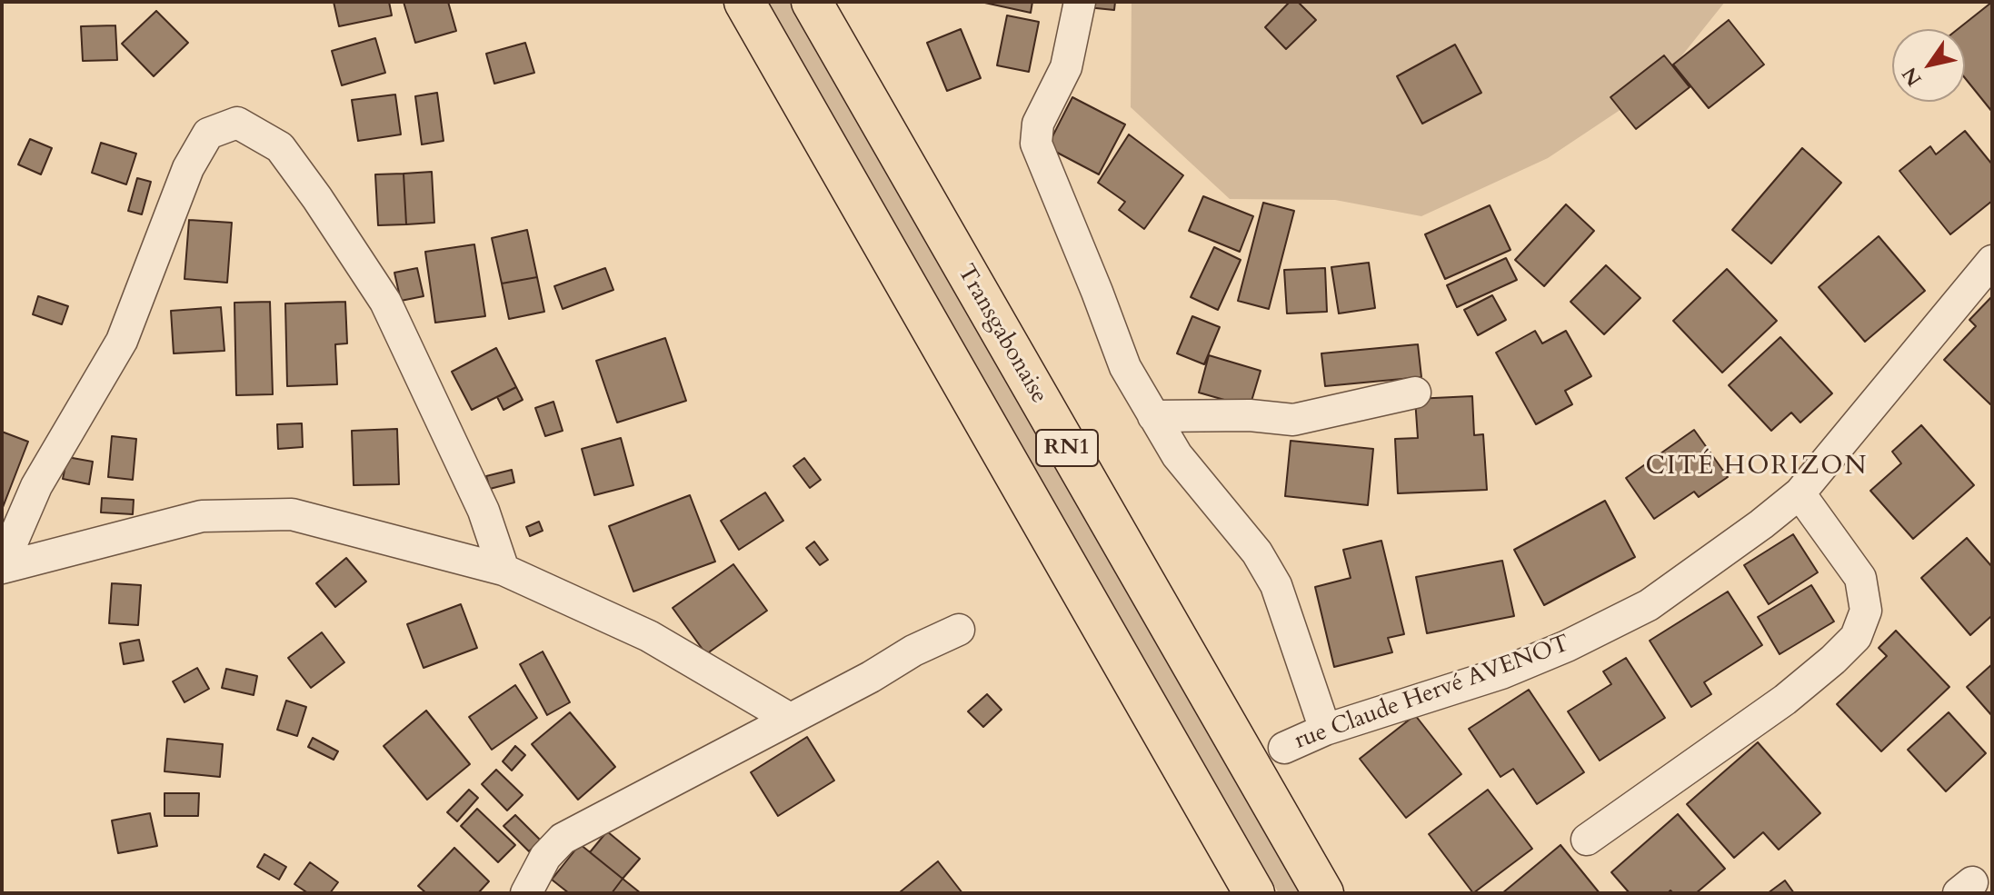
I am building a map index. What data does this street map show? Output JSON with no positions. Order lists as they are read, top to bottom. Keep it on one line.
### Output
{"streets":{"highway":["Transgabonaise","RN1"],"street":["rue Claude Hervé AVENOT"]},"districts":["CITÉ HORIZON"],"north":"bottom left"}
